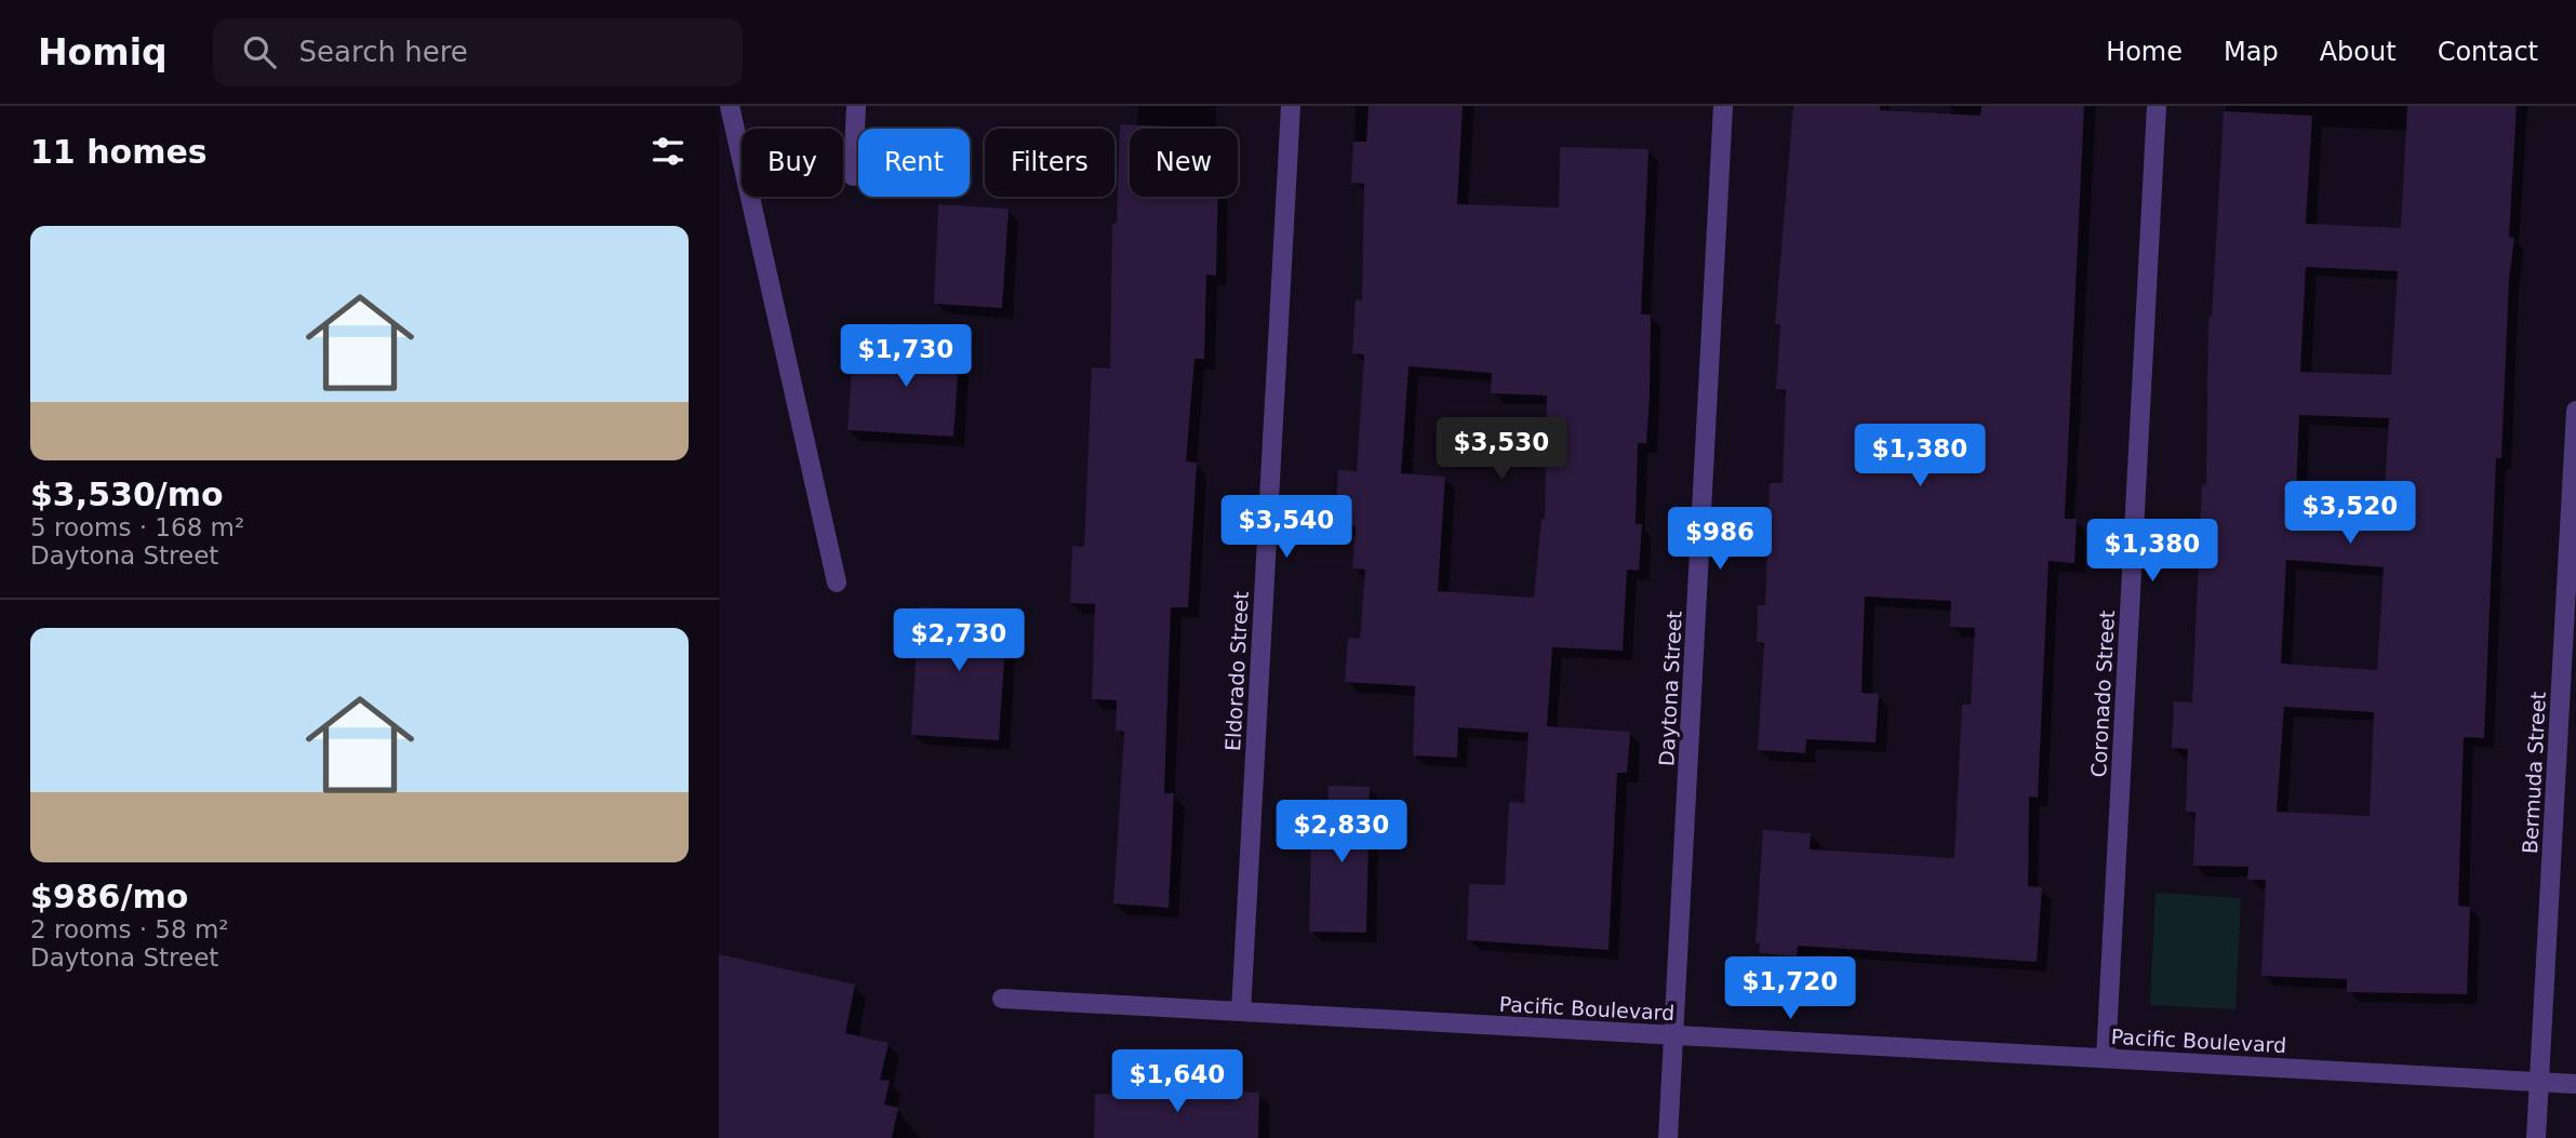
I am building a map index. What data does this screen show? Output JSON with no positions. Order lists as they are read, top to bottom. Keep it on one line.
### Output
{"streets":{"street":["Eldorado Street","Daytona Street","Coronado Street","Bermuda Street","Pacific Boulevard"]},"crossings":[["Eldorado Street","Pacific Boulevard"],["Daytona Street","Pacific Boulevard"],["Coronado Street","Pacific Boulevard"],["Bermuda Street","Pacific Boulevard"]],"page":{"header":"Homiq","search":"Search here","nav":["Home","Map","About","Contact"],"heading":"11 homes","chip":["Buy","Rent","Filters","New"],"list":[{"name":"$3,530/mo","note":"5 rooms · 168 m² · Daytona Street"},{"name":"$986/mo","note":"2 rooms · 58 m² · Daytona Street"}],"price":["$1,730","$3,530","$1,380","$3,520","$3,540","$986","$1,380","$2,730","$2,830","$1,720","$1,640"]}}
